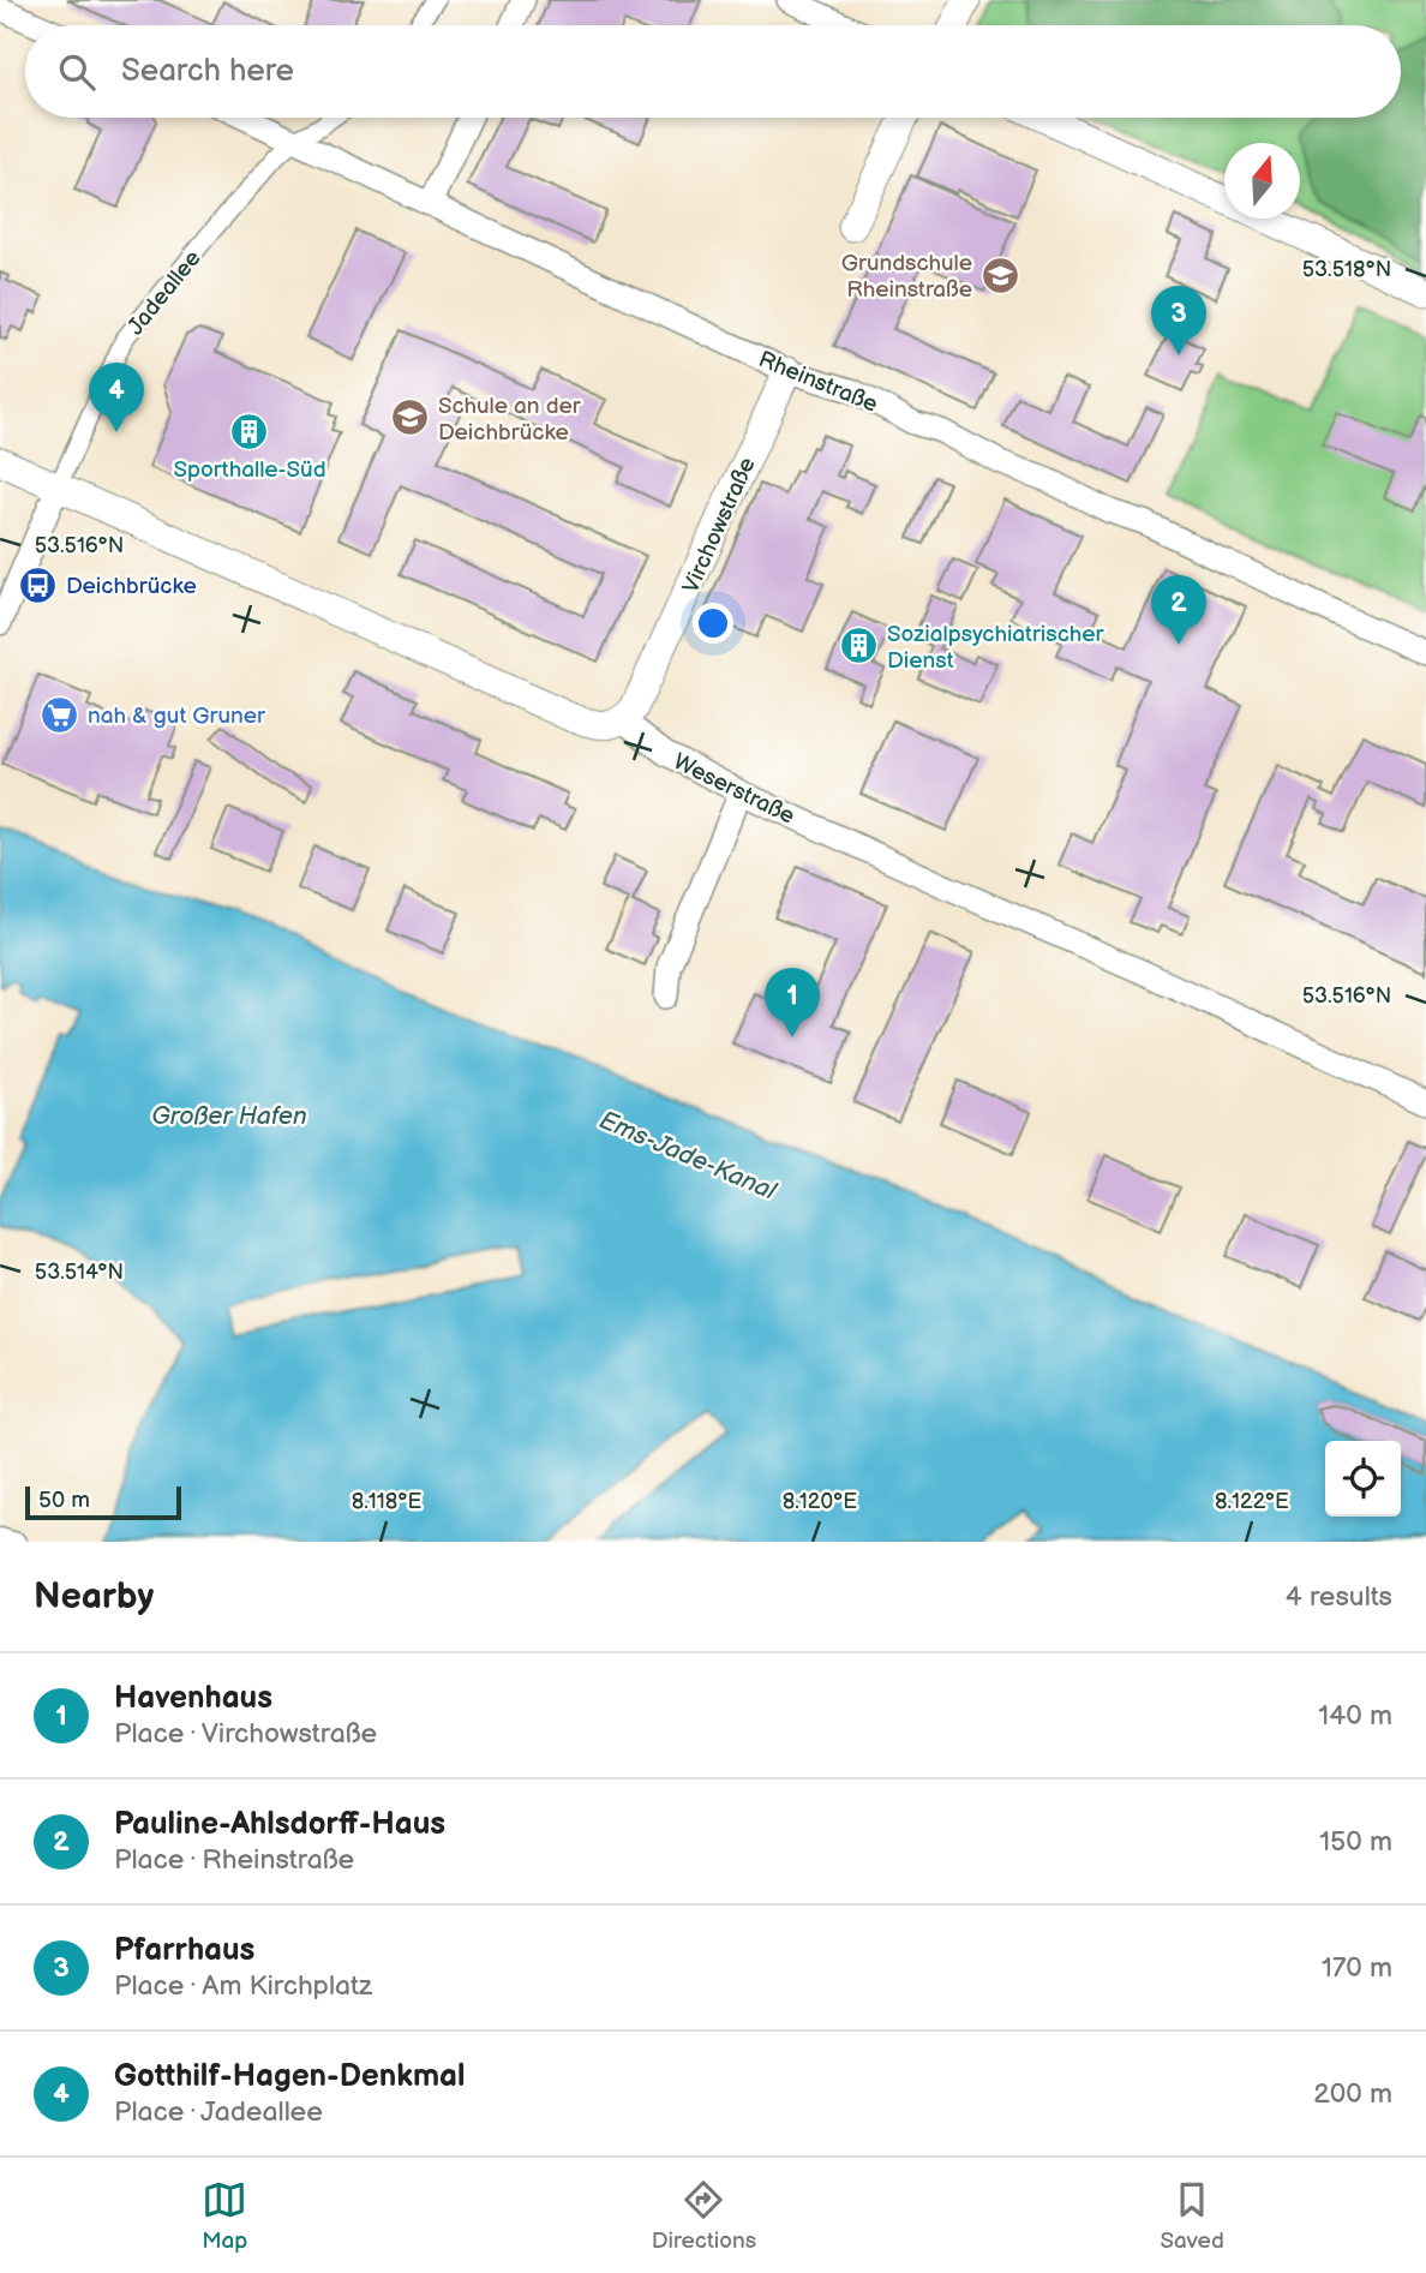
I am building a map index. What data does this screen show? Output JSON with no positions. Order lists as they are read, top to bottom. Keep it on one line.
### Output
{"streets":{"street":["Jadeallee","Rheinstraße","Virchowstraße","Weserstraße"]},"crossings":[["Jadeallee","Rheinstraße"],["Rheinstraße","Virchowstraße"],["Virchowstraße","Weserstraße"]],"water":["Großer Hafen","Ems-Jade-Kanal"],"places":{"school or university":["Grundschule Rheinstraße","Schule an der Deichbrücke"],"building":["Sporthalle-Süd","Sozialpsychiatrischer Dienst"],"bus stop":["Deichbrücke"],"supermarket":["nah & gut Gruner"]},"scale_bar":"50 m","north":"top","page":{"search":"Search here","pins":["3","4","2","1"],"scale":"50 m","heading":["Nearby","4 results"],"list":[{"mark":"1","name":"Havenhaus","note":"Place · Virchowstraße","value":"140 m"},{"mark":"2","name":"Pauline-Ahlsdorff-Haus","note":"Place · Rheinstraße","value":"150 m"},{"mark":"3","name":"Pfarrhaus","note":"Place · Am Kirchplatz","value":"170 m"},{"mark":"4","name":"Gotthilf-Hagen-Denkmal","note":"Place · Jadeallee","value":"200 m"}],"nav":["Map","Directions","Saved"]},"coordinates":["53.518°N","53.516°N","53.514°N","8.118°E","8.120°E","8.122°E"]}
